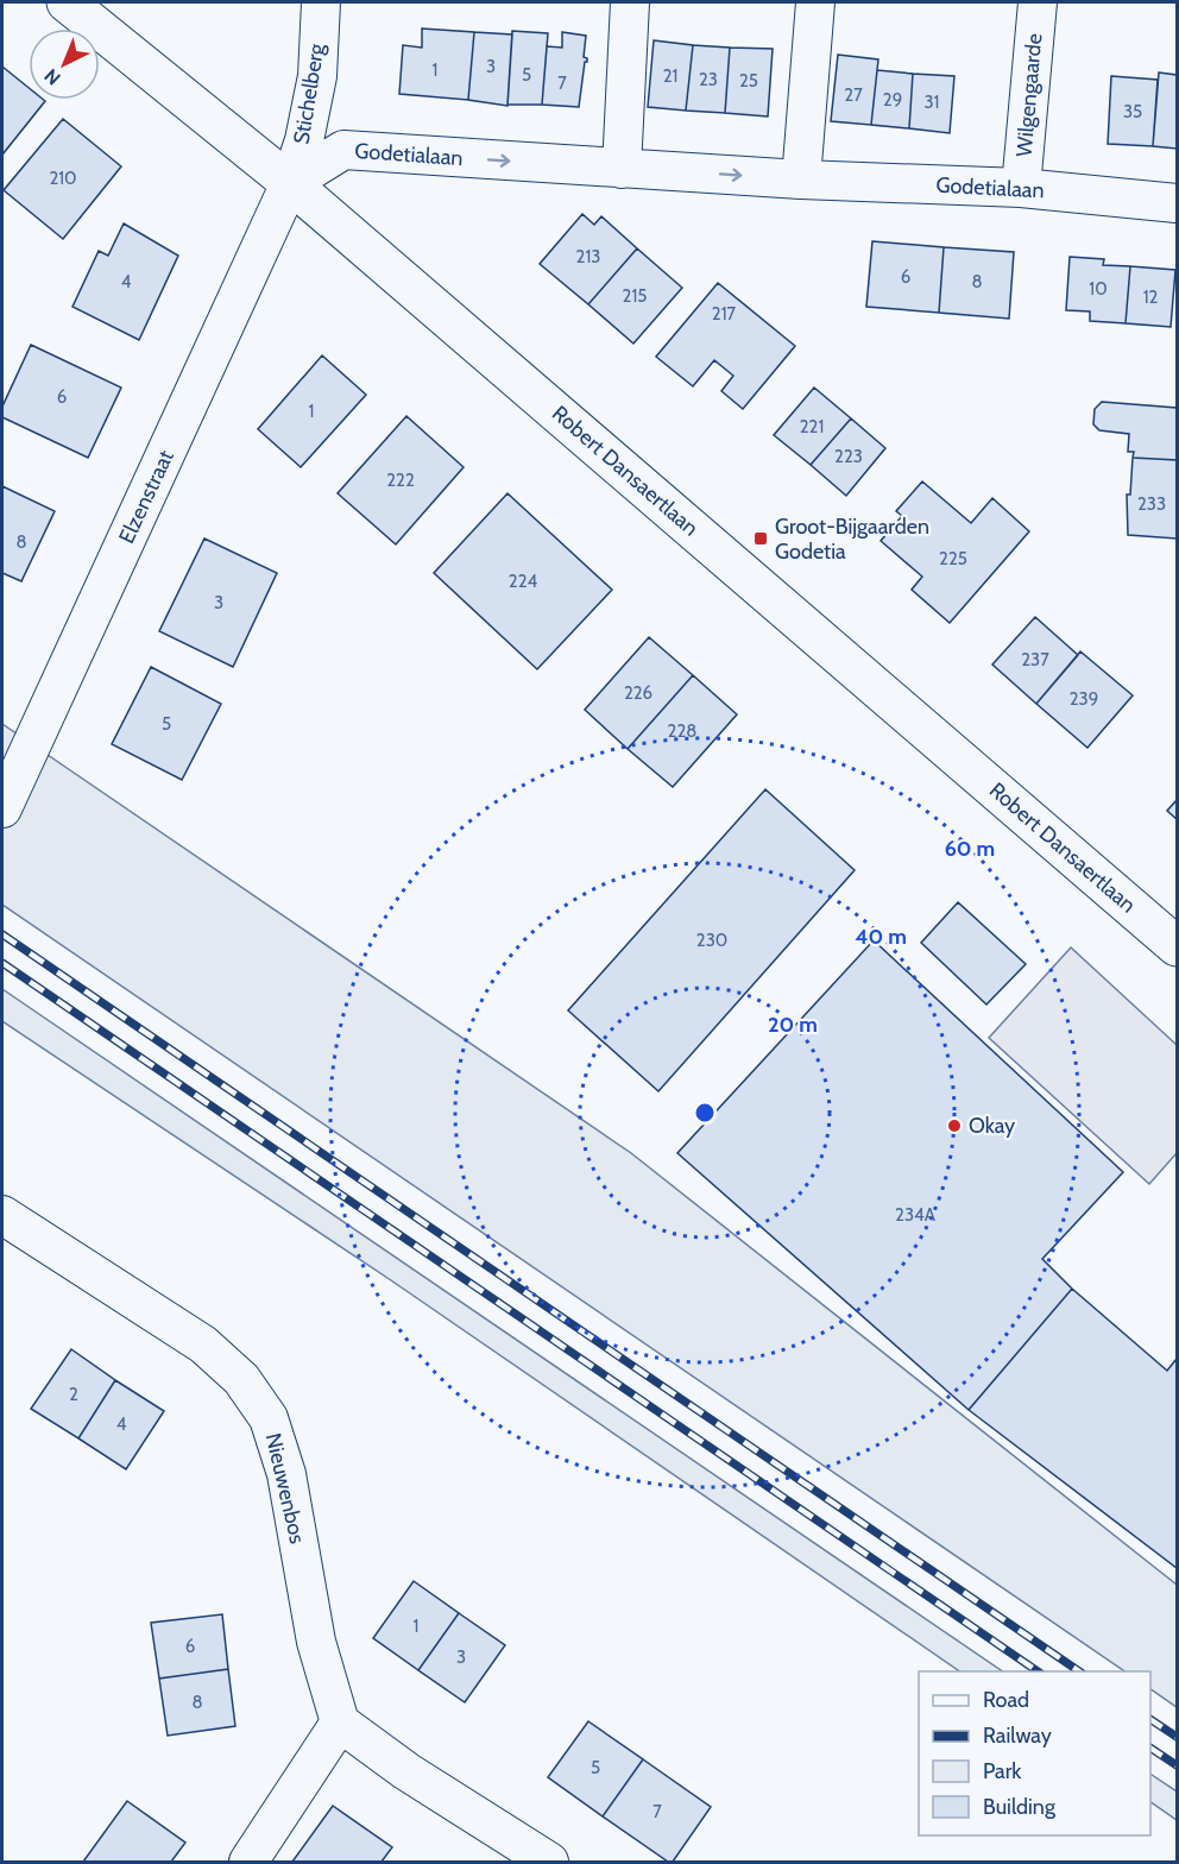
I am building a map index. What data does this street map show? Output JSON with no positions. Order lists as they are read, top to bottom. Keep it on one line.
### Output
{"streets":{"street":["Stichelberg","Wilgengaarde","Godetialaan","Robert Dansaertlaan","Elzenstraat","Nieuwenbos"]},"crossings":[["Stichelberg","Godetialaan"],["Stichelberg","Robert Dansaertlaan"],["Stichelberg","Elzenstraat"],["Wilgengaarde","Godetialaan"],["Godetialaan","Robert Dansaertlaan"],["Godetialaan","Elzenstraat"],["Robert Dansaertlaan","Elzenstraat"]],"one_way":["Godetialaan"],"places":{"transit":["Groot-Bijgaarden Godetia"],"other":["Okay"]},"house_numbers":["3","1","5","21","23","25","7","27","29","31","35","210","213","6","4","8","10","215","12","217","6","1","221","223","222","233","8","225","224","3","237","226","239","5","228","230","234A","2","4","1","6","3","8","5","7"],"legend":["Road","Railway","Park","Building"],"north":"bottom left","rings":["60 m","40 m","20 m"]}
